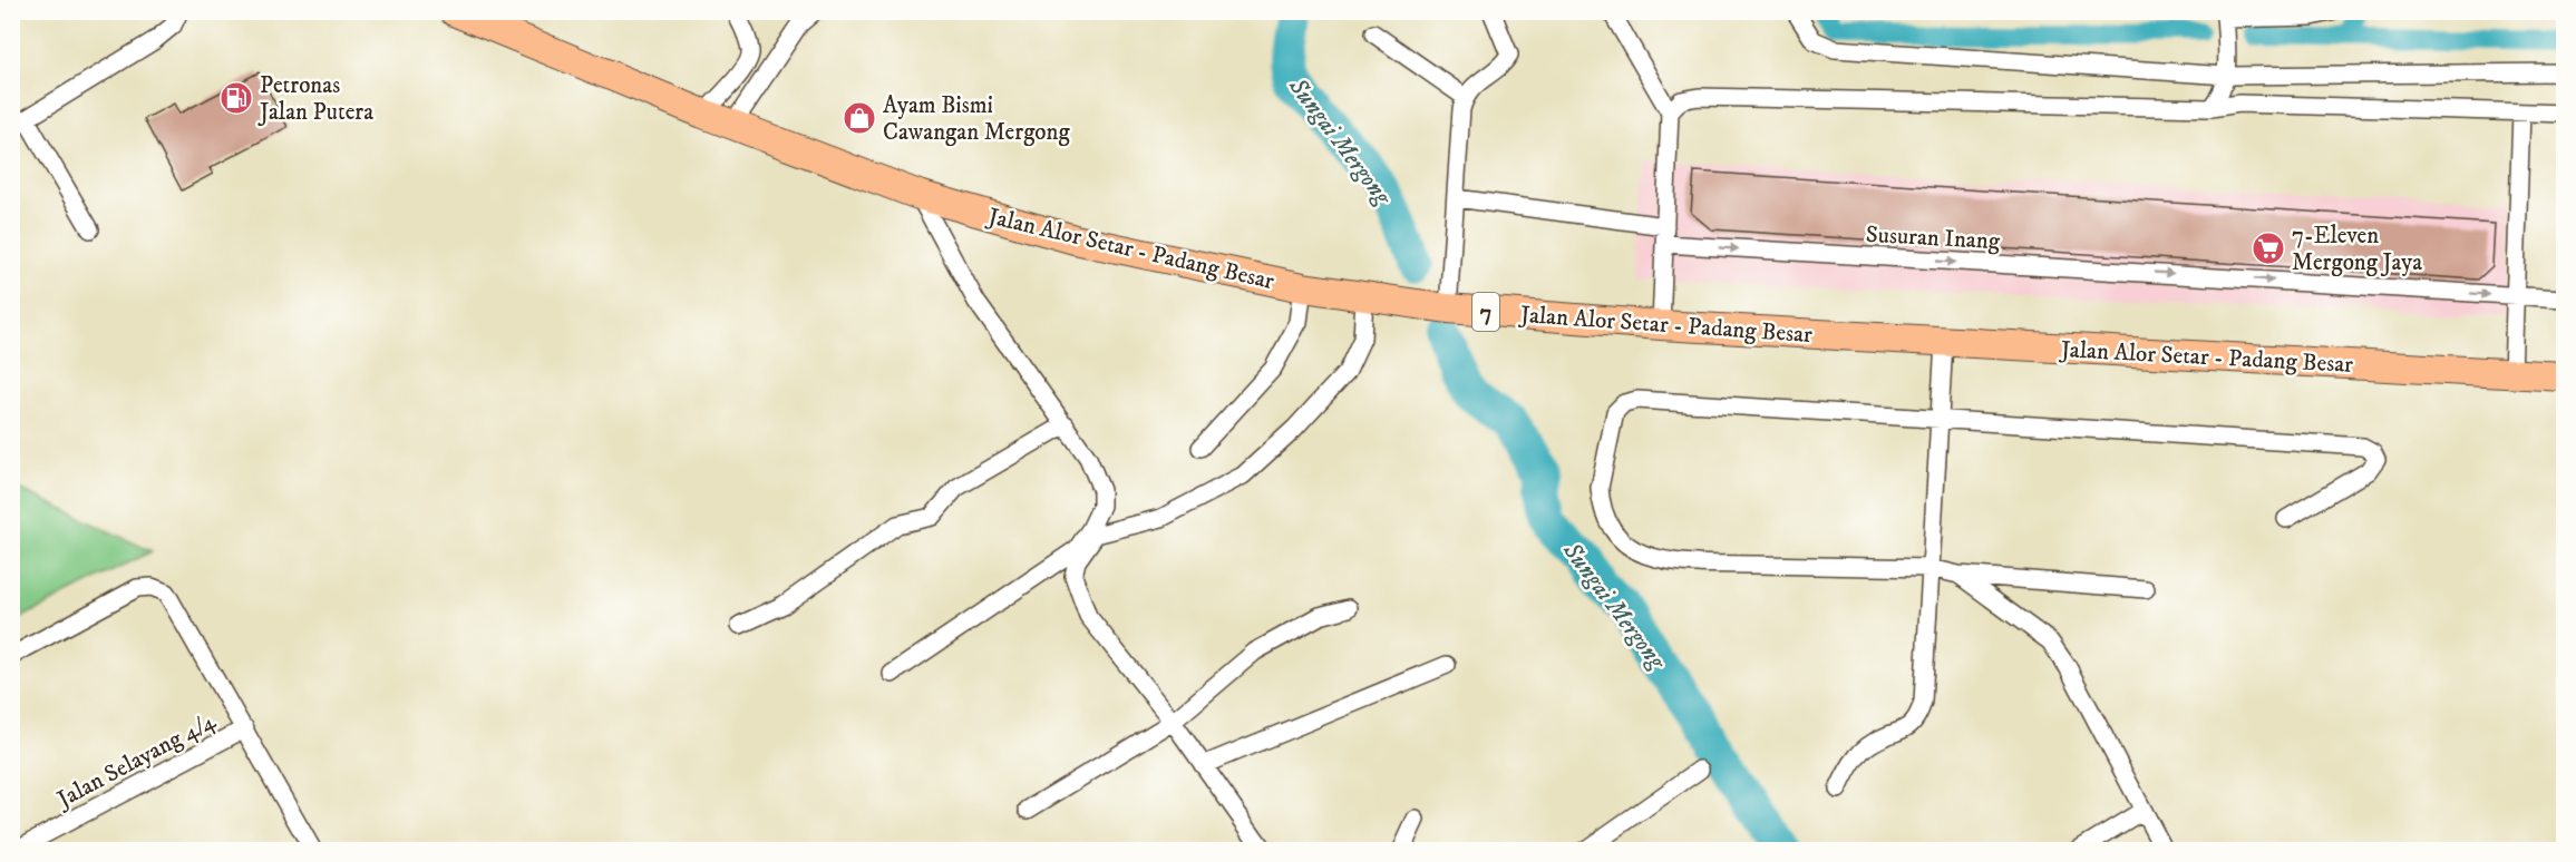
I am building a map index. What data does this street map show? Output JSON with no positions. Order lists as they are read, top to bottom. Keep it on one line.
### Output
{"streets":{"main road":["Jalan Alor Setar - Padang Besar","7"],"street":["Susuran Inang","Jalan Selayang 4/4"]},"one_way":["Susuran Inang"],"water":["Sungai Mergong"],"places":{"fuel station":["Petronas Jalan Putera"],"shop":["Ayam Bismi Cawangan Mergong"],"supermarket":["7-Eleven Mergong Jaya"]}}
